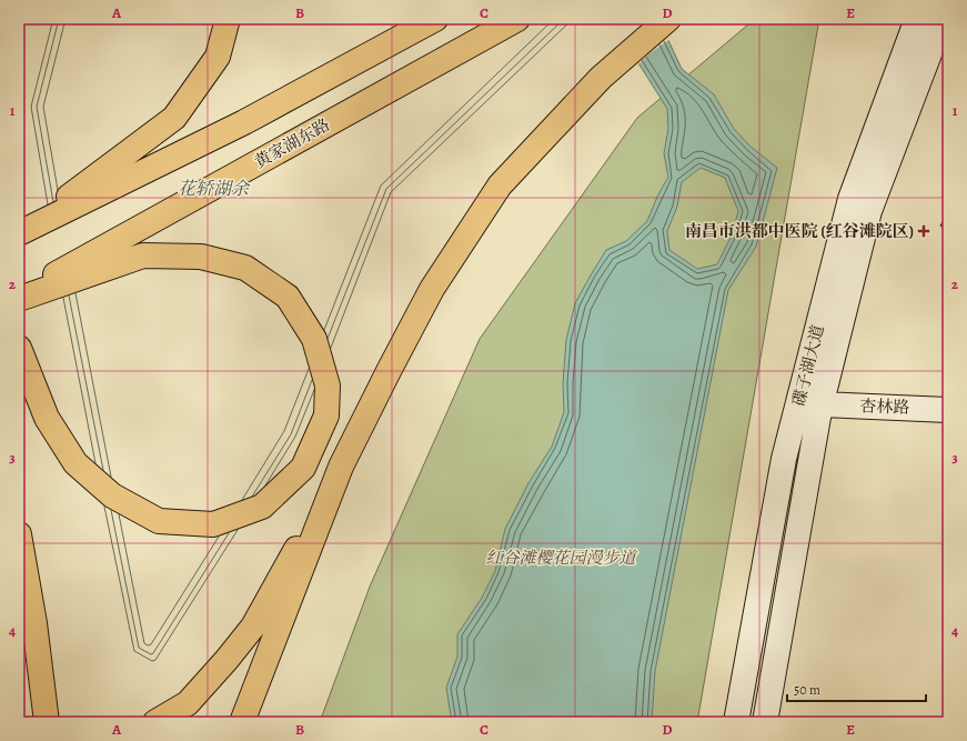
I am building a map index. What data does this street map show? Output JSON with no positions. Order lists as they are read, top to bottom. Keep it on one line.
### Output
{"streets":{"highway":["黄家湖东路"],"main road":["碟子湖大道","杏林路"]},"crossings":[["碟子湖大道","杏林路"]],"water":["花轿湖余"],"parks":["红谷滩樱花园漫步道"],"places":{"health":["南昌市洪都中医院 (红谷滩院区)"]},"scale_bar":"50 m","grid":{"columns":["A","B","C","D","E"],"rows":["1","2","3","4"]}}
